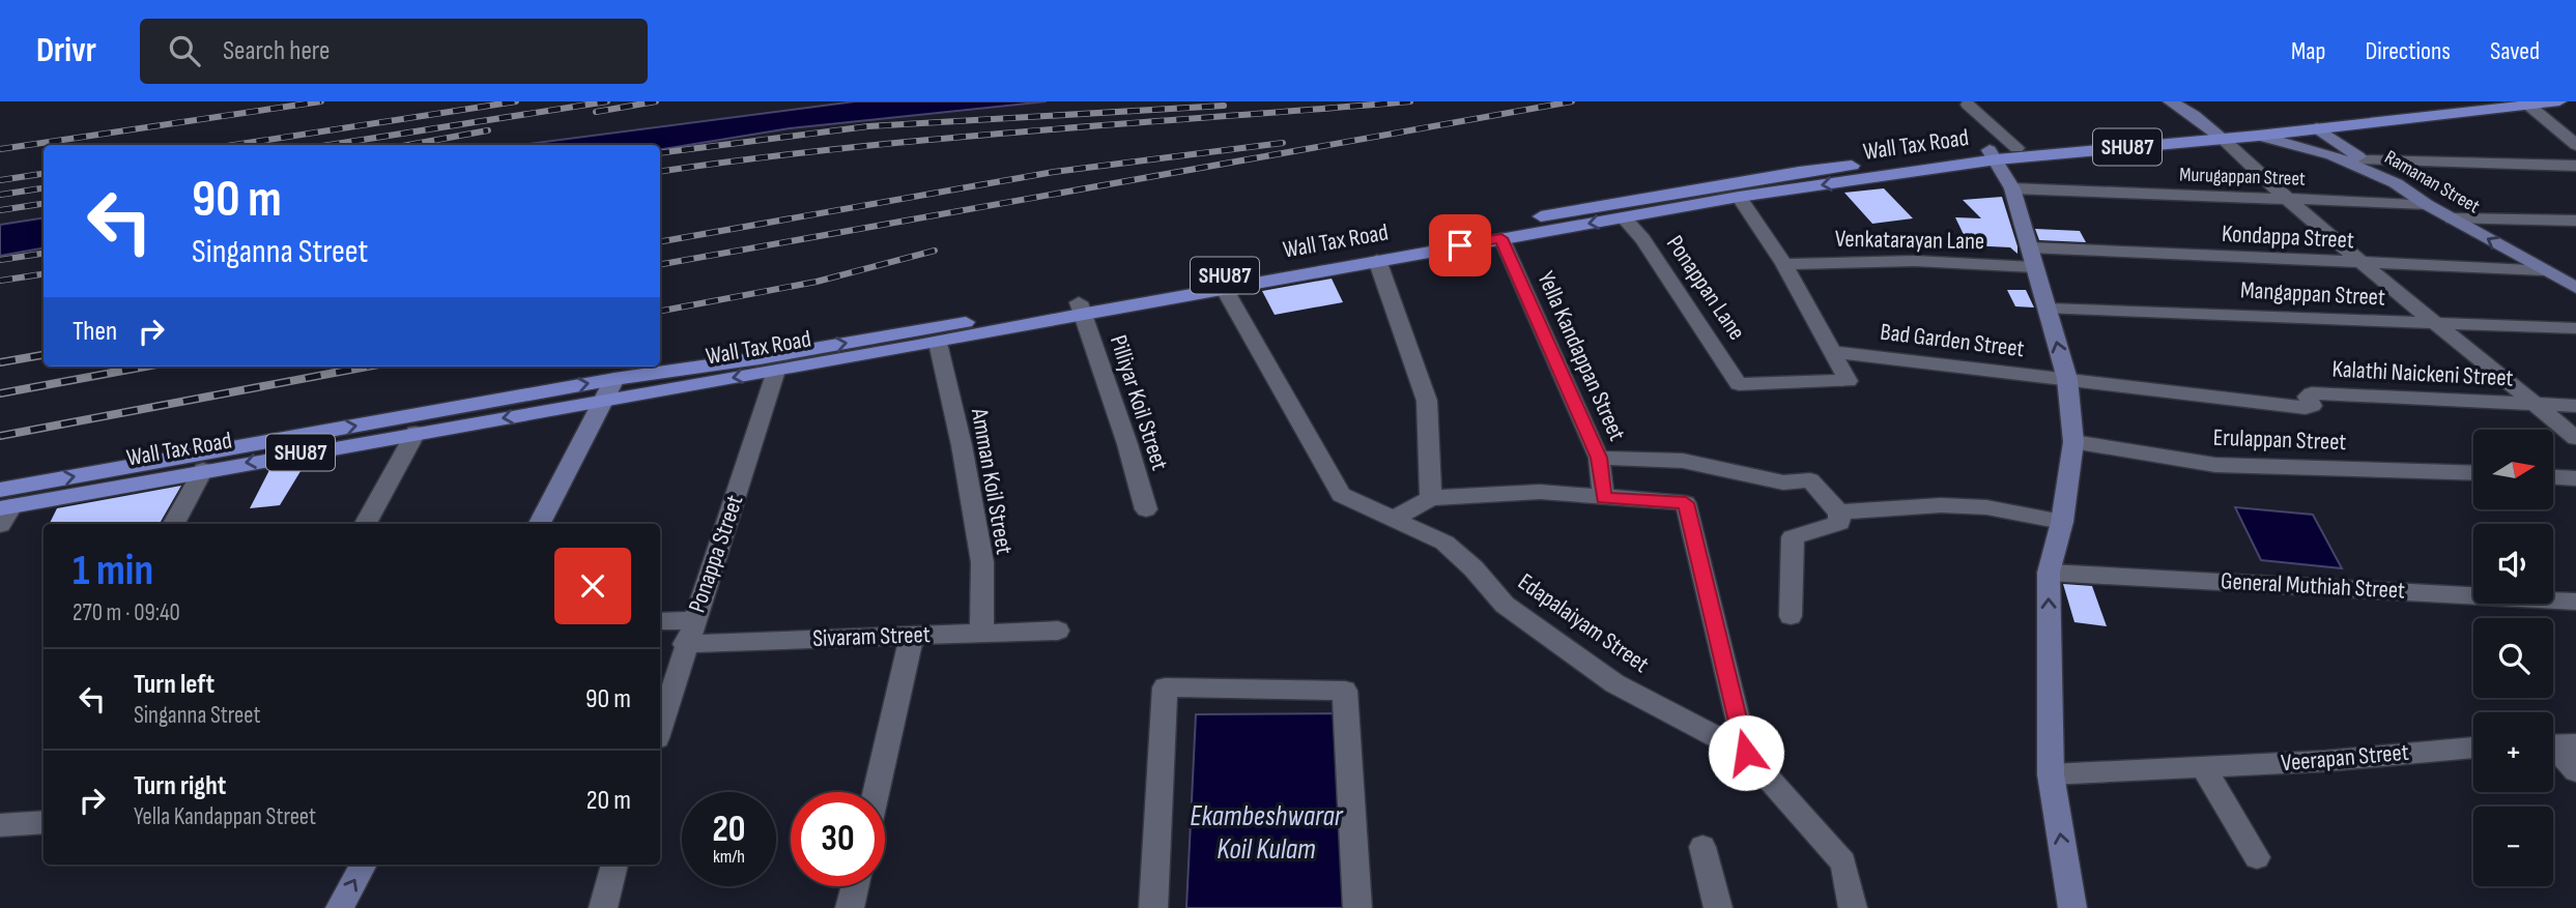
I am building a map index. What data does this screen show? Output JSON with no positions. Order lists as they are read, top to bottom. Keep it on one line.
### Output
{"streets":{"main road":["Wall Tax Road","SHU87"],"street":["Murugappan Street","Ramanan Street","Kondappa Street","Venkatarayan Lane","Ponappan Lane","Mangappan Street","Bad Garden Street","Yella Kandappan Street","Kalathi Naickeni Street","Pilliyar Koil Street","Erulappan Street","Amman Koil Street","Ponappa Street","General Muthiah Street","Edapalaiyam Street","Sivaram Street","Veerapan Street"]},"crossings":[["Wall Tax Road","Ramanan Street"],["Wall Tax Road","Ponappan Lane"],["Wall Tax Road","Yella Kandappan Street"],["Wall Tax Road","Pilliyar Koil Street"],["Wall Tax Road","Amman Koil Street"],["Wall Tax Road","Ponappa Street"],["Wall Tax Road","Edapalaiyam Street"],["Murugappan Street","Ramanan Street"],["Ramanan Street","Kondappa Street"],["Kondappa Street","Venkatarayan Lane"],["Ponappan Lane","Bad Garden Street"],["Bad Garden Street","Kalathi Naickeni Street"],["Amman Koil Street","Sivaram Street"],["Ponappa Street","Sivaram Street"]],"water":["Ekambeshwarar Koil Kulam"],"north":"right","page":{"header":"Drivr","search":"Search here","nav":["Map","Directions","Saved"],"turn":["90 m","Singanna Street"],"then":"Then","map_buttons":["+","−"],"heading":["1 min","270 m · 09:40"],"list":[{"name":"Turn left","note":"Singanna Street","value":"90 m"},{"name":"Turn right","note":"Yella Kandappan Street","value":"20 m"}],"speed":"20 km/h","limit":"30"}}
